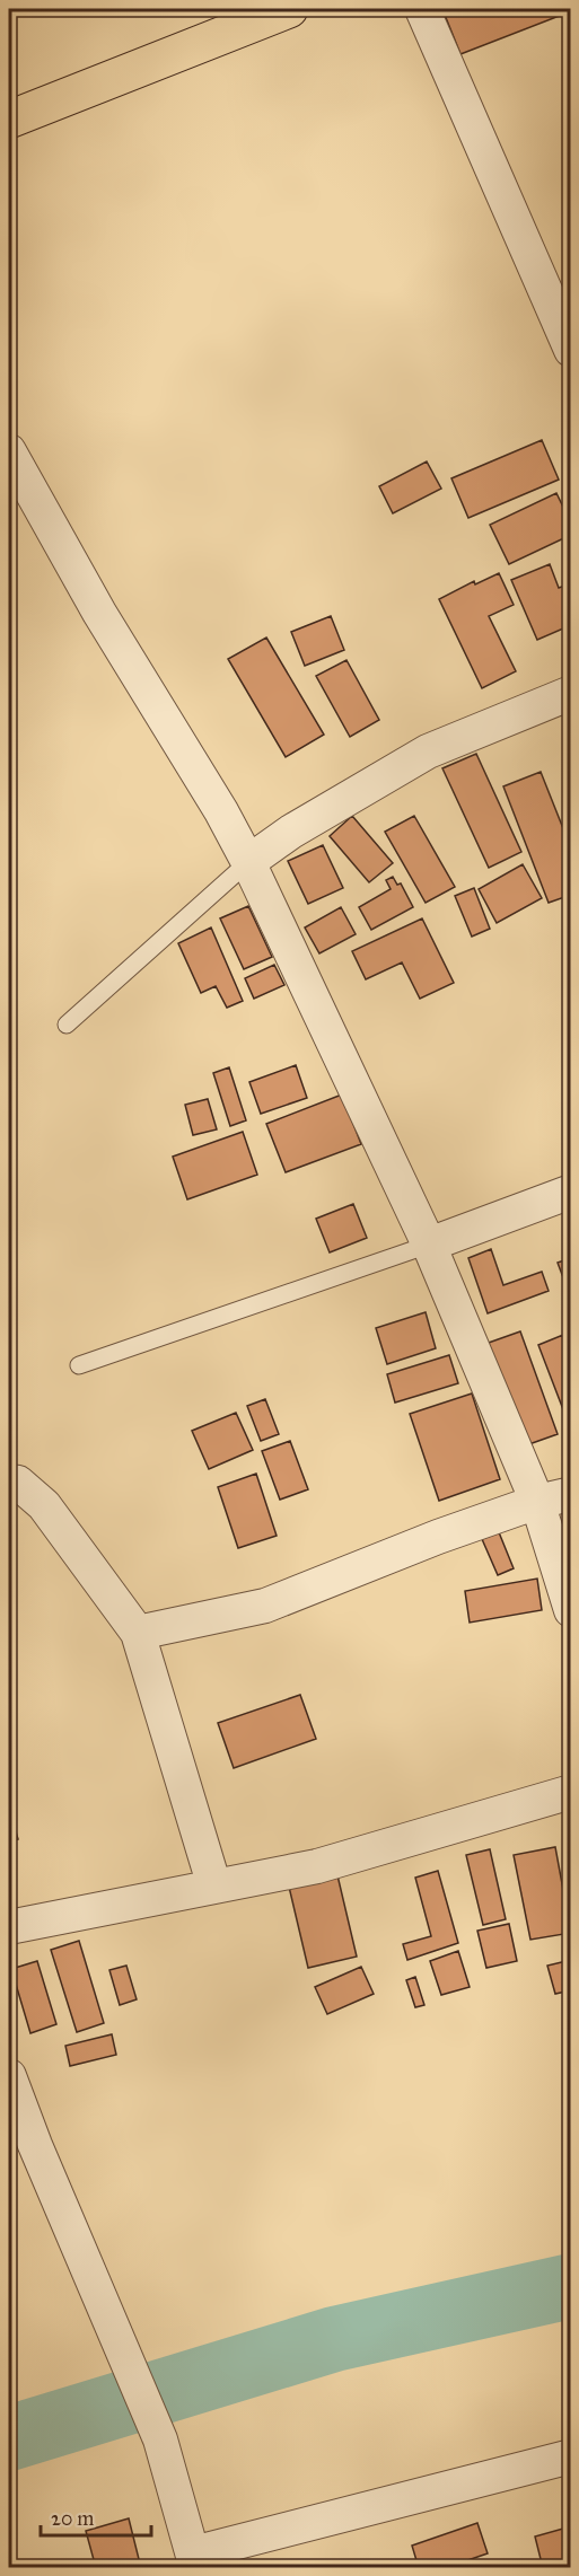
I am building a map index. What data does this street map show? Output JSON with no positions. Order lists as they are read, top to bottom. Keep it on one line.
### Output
{"scale_bar":"20 m"}
